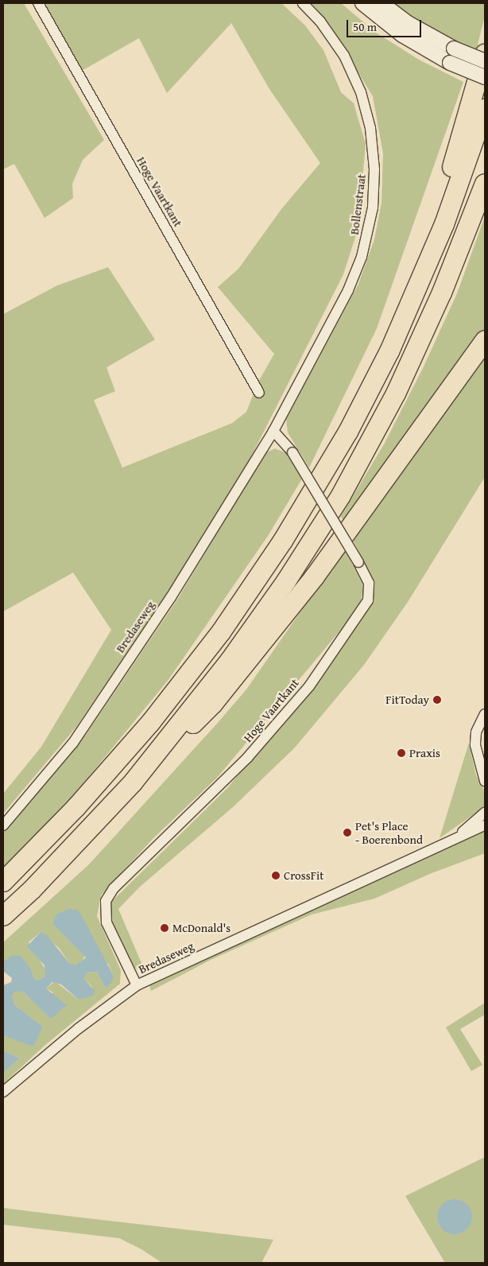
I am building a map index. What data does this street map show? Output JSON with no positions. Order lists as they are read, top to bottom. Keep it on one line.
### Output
{"streets":{"street":["Hoge Vaartkant","Bollenstraat","Bredaseweg"]},"crossings":[["Hoge Vaartkant","Bollenstraat"],["Hoge Vaartkant","Bredaseweg"],["Bollenstraat","Bredaseweg"]],"places":["FitToday","Praxis","Pet's Place - Boerenbond","CrossFit","McDonald's"],"scale_bar":"50 m"}
